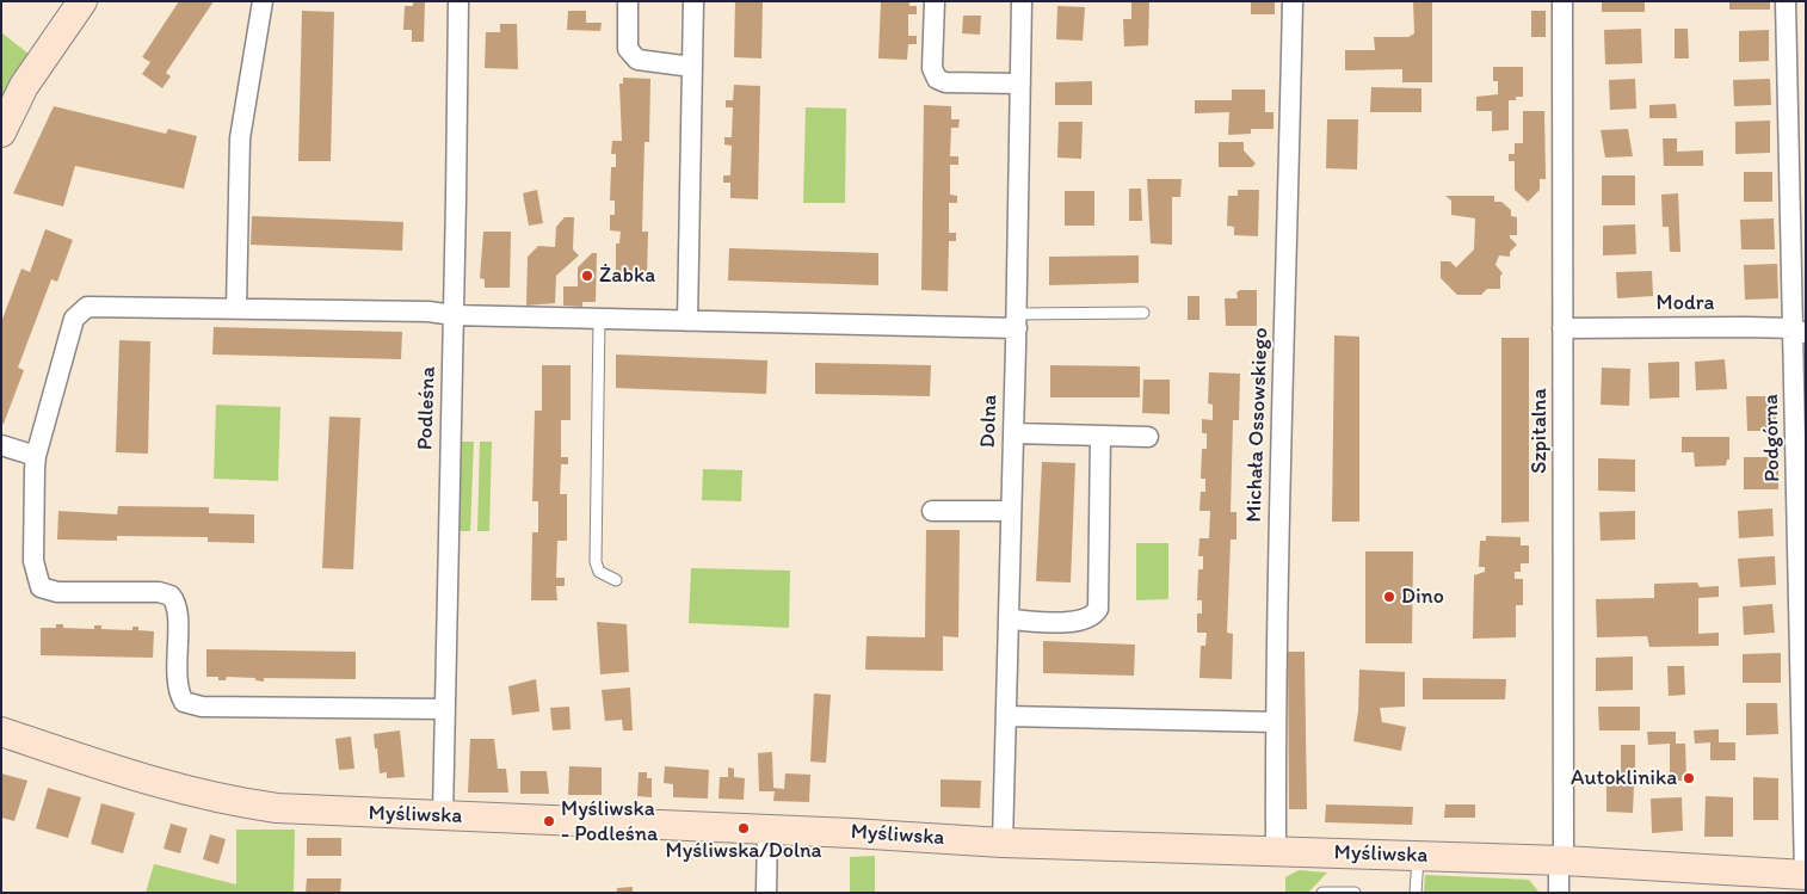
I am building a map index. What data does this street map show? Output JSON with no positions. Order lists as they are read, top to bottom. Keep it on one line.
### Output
{"streets":{"street":["Modra","Podleśna","Dolna","Michała Ossowskiego","Szpitalna","Podgórna","Myśliwska"]},"crossings":[["Modra","Szpitalna"],["Modra","Podgórna"],["Podleśna","Myśliwska"],["Dolna","Myśliwska"],["Michała Ossowskiego","Myśliwska"],["Szpitalna","Myśliwska"],["Podgórna","Myśliwska"]],"places":["Żabka","Dino","Autoklinika","Myśliwska - Podleśna","Myśliwska/Dolna"]}
